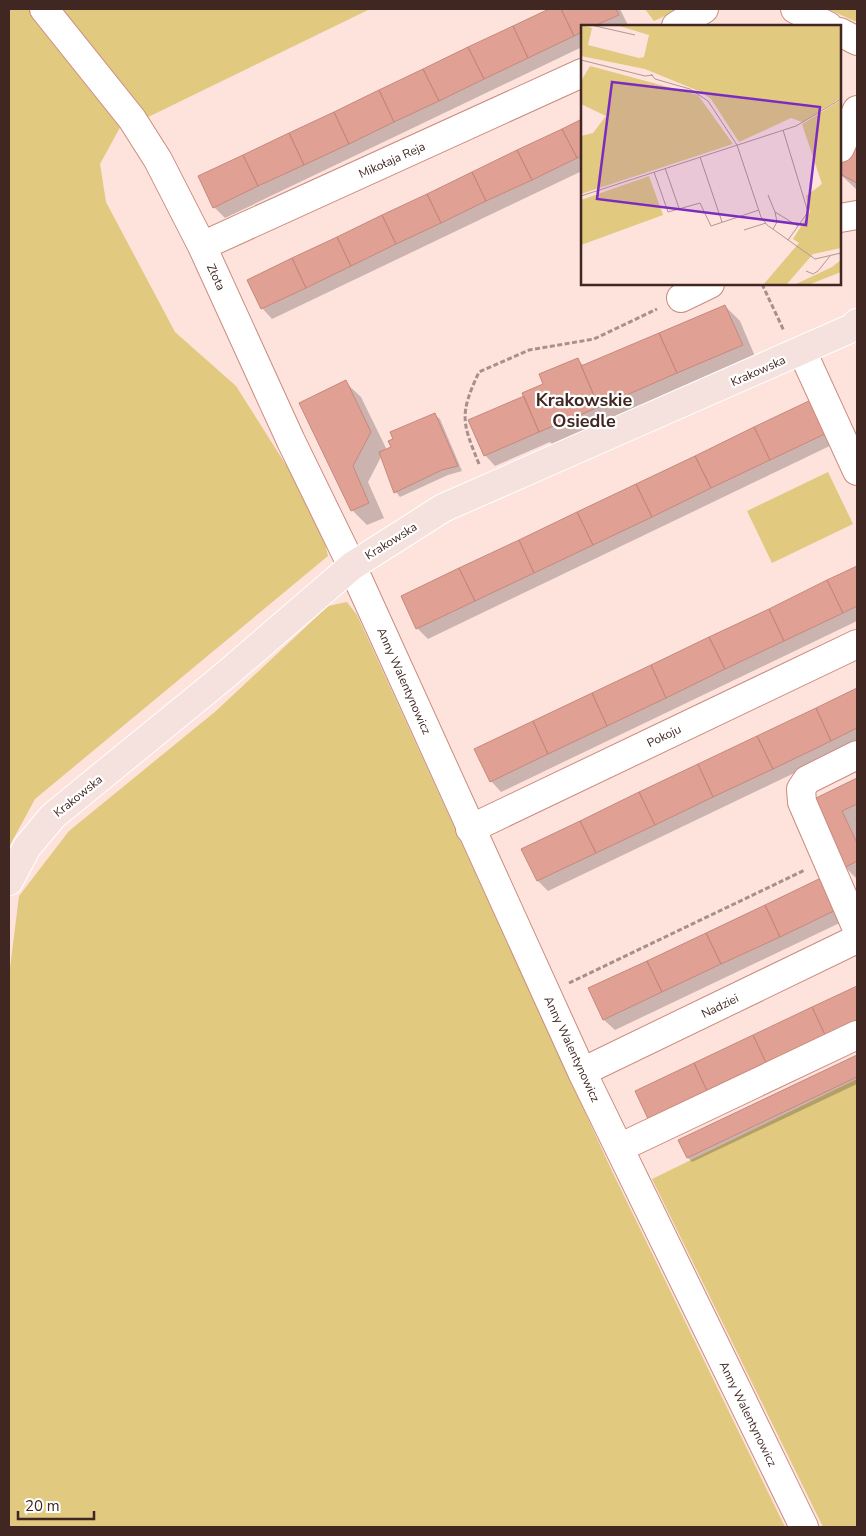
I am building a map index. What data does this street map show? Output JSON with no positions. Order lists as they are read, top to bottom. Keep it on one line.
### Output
{"streets":{"main road":["Krakowska"],"street":["Mikołaja Reja","Złota","Anny Walentynowicz","Pokoju","Nadziei"]},"crossings":[["Mikołaja Reja","Złota"],["Złota","Krakowska"],["Złota","Anny Walentynowicz"],["Krakowska","Anny Walentynowicz"],["Anny Walentynowicz","Pokoju"],["Anny Walentynowicz","Nadziei"]],"districts":["Krakowskie Osiedle"],"scale_bar":"20 m"}
